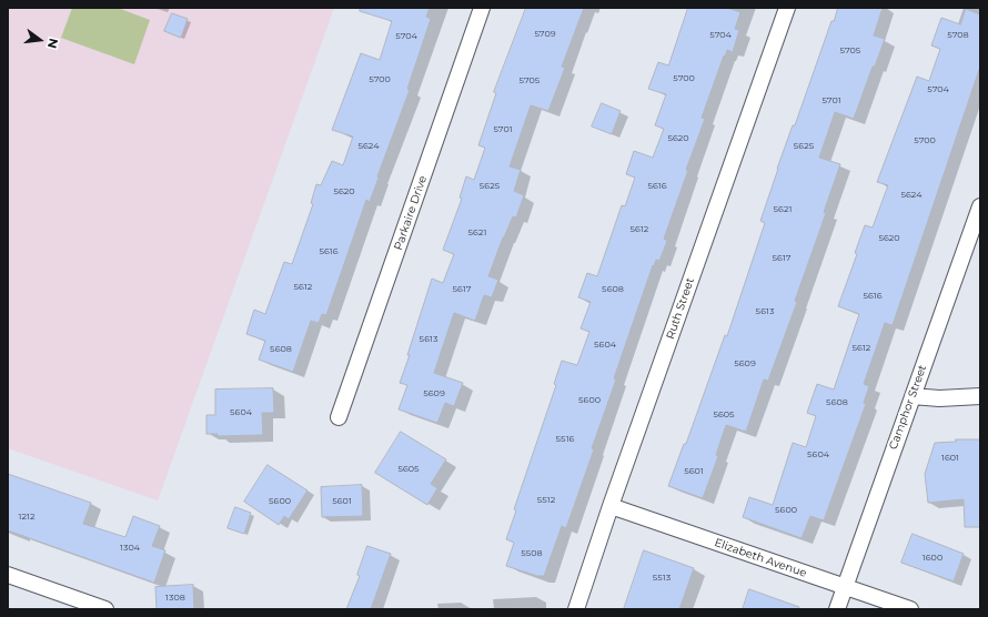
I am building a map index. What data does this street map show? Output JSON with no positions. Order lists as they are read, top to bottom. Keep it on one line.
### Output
{"streets":{"street":["Parkaire Drive","Ruth Street","Camphor Street","Elizabeth Avenue"]},"crossings":[["Ruth Street","Elizabeth Avenue"],["Camphor Street","Elizabeth Avenue"]],"house_numbers":["5709","5704","5708","5704","5705","5700","5700","5705","5704","5701","5701","5620","5700","5624","5625","5625","5616","5620","5624","5621","5612","5621","5620","5616","5617","5612","5617","5608","5616","5613","5613","5604","5612","5608","5609","5609","5600","5608","5604","5605","5516","5604","1601","5605","5601","5512","5600","5601","5600","1212","1304","5508","1600","5513","1308"],"north":"right"}
